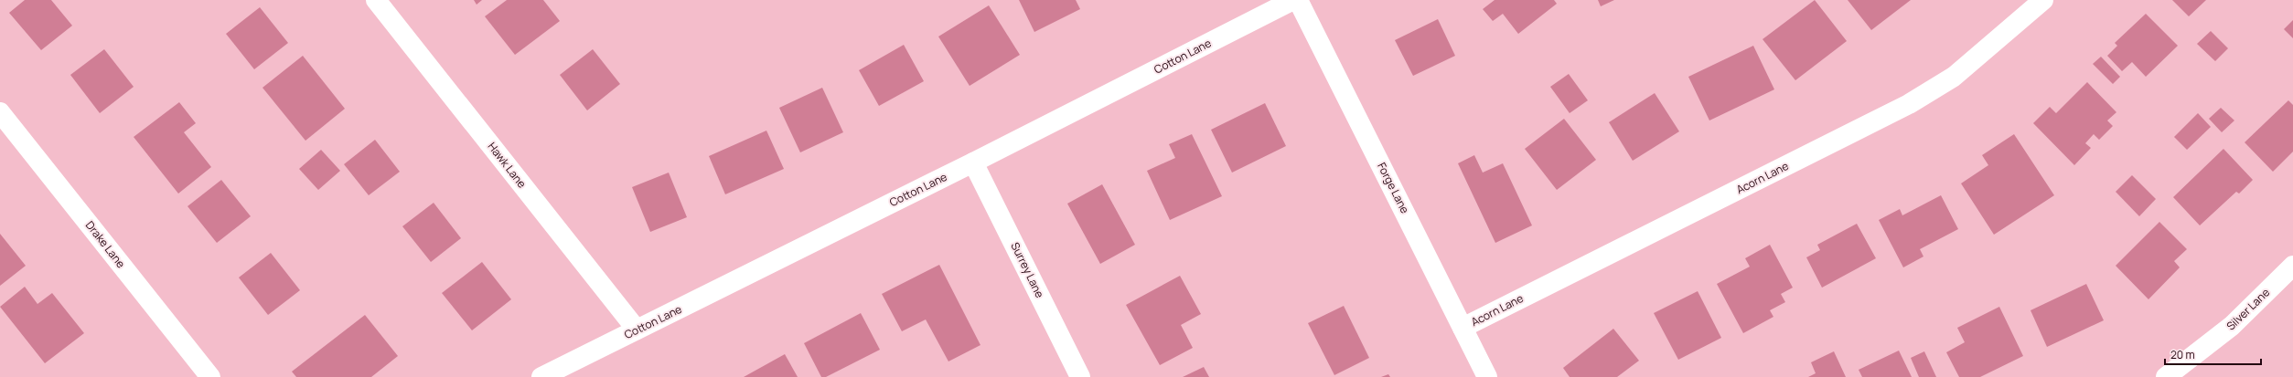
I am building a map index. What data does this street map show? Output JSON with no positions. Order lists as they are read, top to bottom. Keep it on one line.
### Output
{"streets":{"street":["Cotton Lane","Hawk Lane","Acorn Lane","Forge Lane","Drake Lane","Surrey Lane","Silver Lane"]},"crossings":[["Cotton Lane","Hawk Lane"],["Cotton Lane","Surrey Lane"],["Acorn Lane","Forge Lane"]],"scale_bar":"20 m"}
